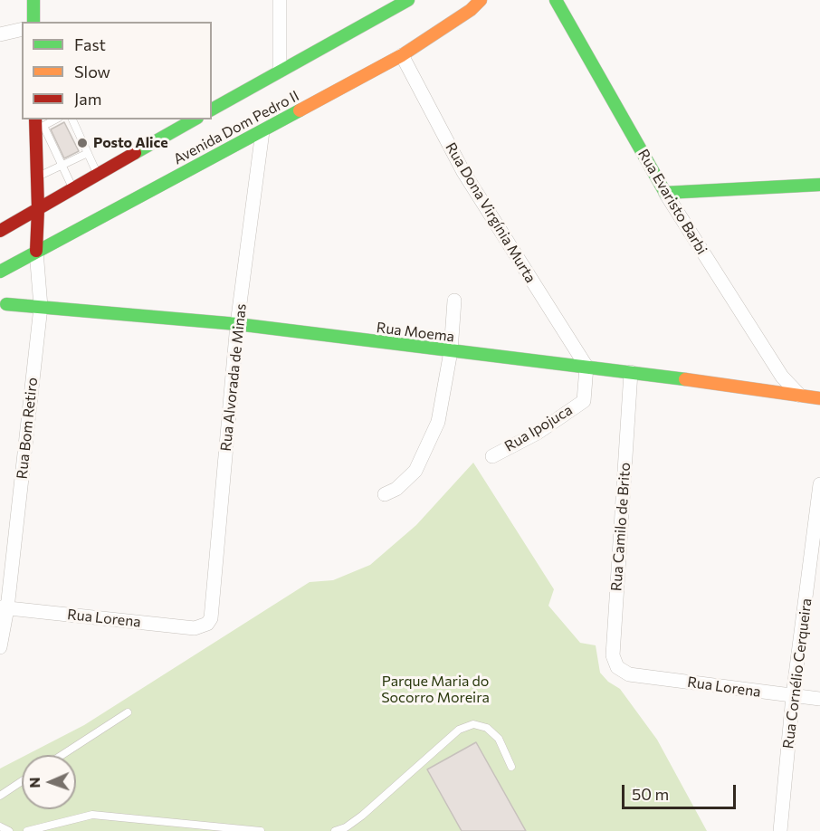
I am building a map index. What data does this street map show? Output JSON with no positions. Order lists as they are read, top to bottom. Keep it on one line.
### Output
{"streets":{"street":["Avenida Dom Pedro II","Rua Evaristo Barbi","Rua Dona Virgínia Murta","Rua Moema","Rua Alvorada de Minas","Rua Bom Retiro","Rua Ipojuca","Rua Camilo de Brito","Rua Lorena","Rua Cornélio Cerqueira"]},"crossings":[["Avenida Dom Pedro II","Rua Dona Virgínia Murta"],["Avenida Dom Pedro II","Rua Alvorada de Minas"],["Avenida Dom Pedro II","Rua Bom Retiro"],["Rua Evaristo Barbi","Rua Moema"],["Rua Dona Virgínia Murta","Rua Moema"],["Rua Dona Virgínia Murta","Rua Ipojuca"],["Rua Moema","Rua Alvorada de Minas"],["Rua Moema","Rua Bom Retiro"],["Rua Moema","Rua Ipojuca"],["Rua Moema","Rua Camilo de Brito"],["Rua Alvorada de Minas","Rua Lorena"],["Rua Bom Retiro","Rua Lorena"],["Rua Camilo de Brito","Rua Lorena"],["Rua Lorena","Rua Cornélio Cerqueira"]],"parks":["Parque Maria do Socorro Moreira"],"places":["Posto Alice"],"legend":["Fast","Slow","Jam"],"scale_bar":"50 m","north":"left"}
